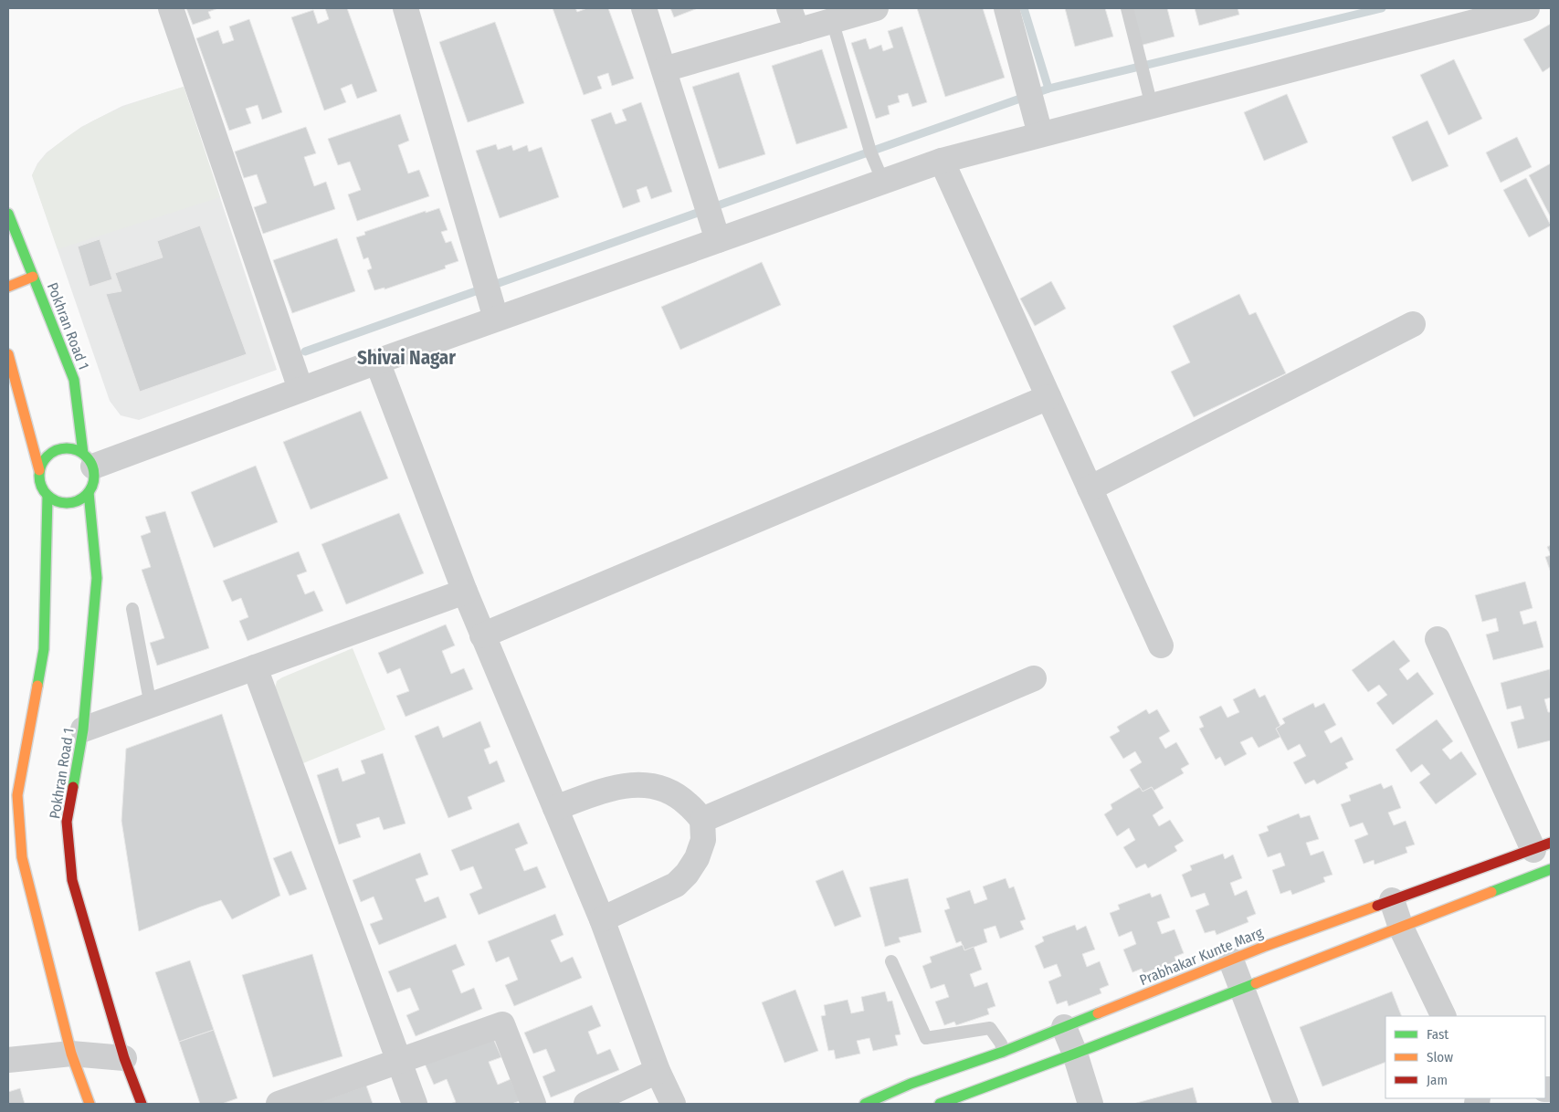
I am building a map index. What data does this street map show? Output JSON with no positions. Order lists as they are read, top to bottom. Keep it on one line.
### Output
{"streets":{"main road":["Pokhran Road 1","Prabhakar Kunte Marg"]},"districts":["Shivai Nagar"],"legend":["Fast","Slow","Jam"]}
